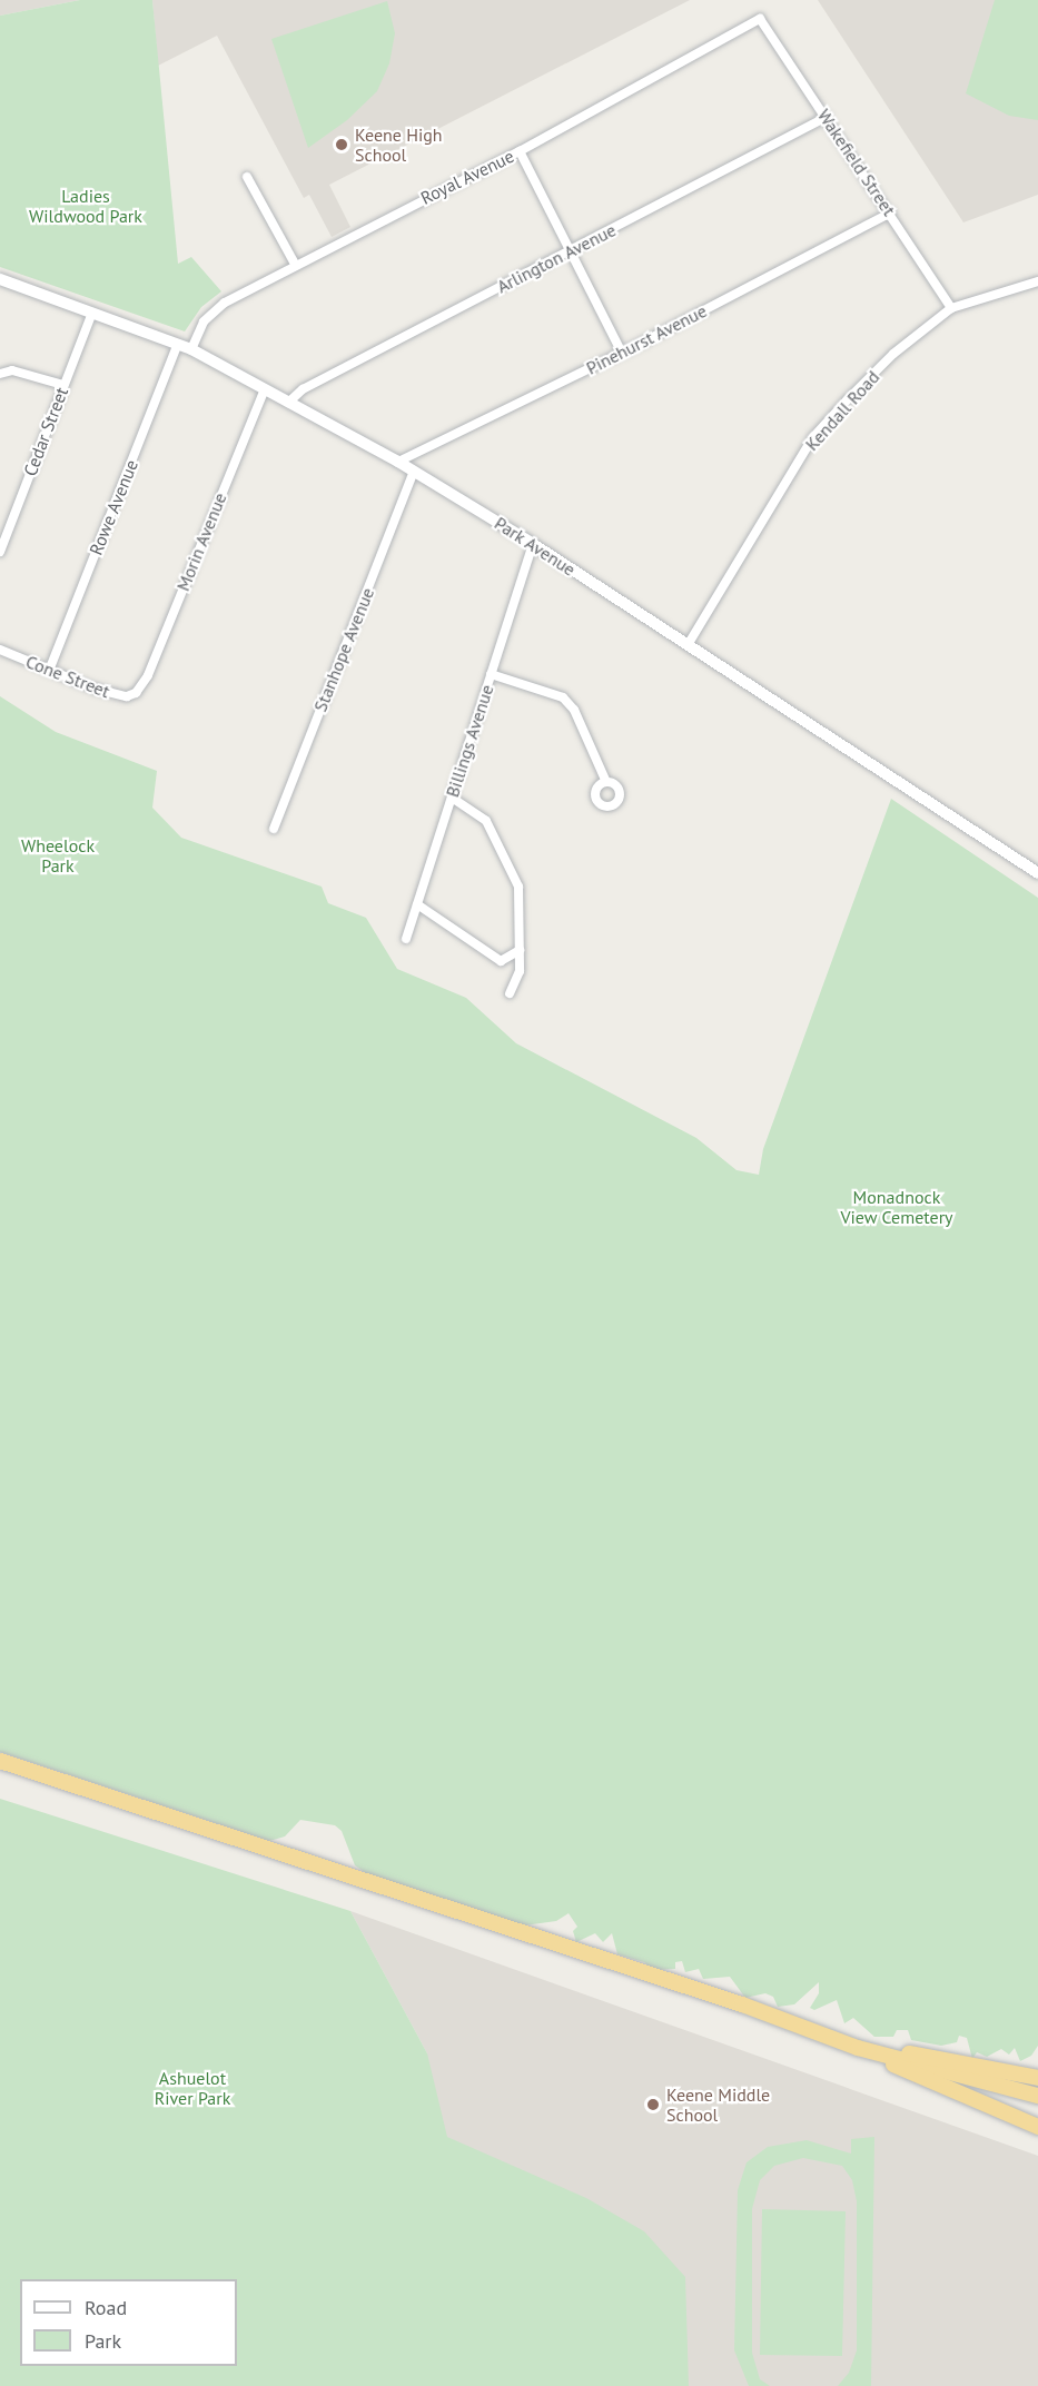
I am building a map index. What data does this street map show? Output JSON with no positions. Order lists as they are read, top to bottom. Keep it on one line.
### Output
{"streets":{"street":["Wakefield Street","Royal Avenue","Arlington Avenue","Pinehurst Avenue","Kendall Road","Cedar Street","Rowe Avenue","Morin Avenue","Park Avenue","Stanhope Avenue","Cone Street","Billings Avenue"]},"crossings":[["Wakefield Street","Royal Avenue"],["Wakefield Street","Arlington Avenue"],["Wakefield Street","Pinehurst Avenue"],["Wakefield Street","Kendall Road"],["Royal Avenue","Park Avenue"],["Arlington Avenue","Park Avenue"],["Pinehurst Avenue","Park Avenue"],["Kendall Road","Park Avenue"],["Cedar Street","Park Avenue"],["Rowe Avenue","Park Avenue"],["Rowe Avenue","Cone Street"],["Morin Avenue","Park Avenue"],["Morin Avenue","Cone Street"],["Park Avenue","Stanhope Avenue"],["Park Avenue","Billings Avenue"]],"parks":["Ladies Wildwood Park","Wheelock Park","Monadnock View Cemetery","Ashuelot River Park"],"places":["Keene High School","Keene Middle School"],"legend":["Road","Park"]}
